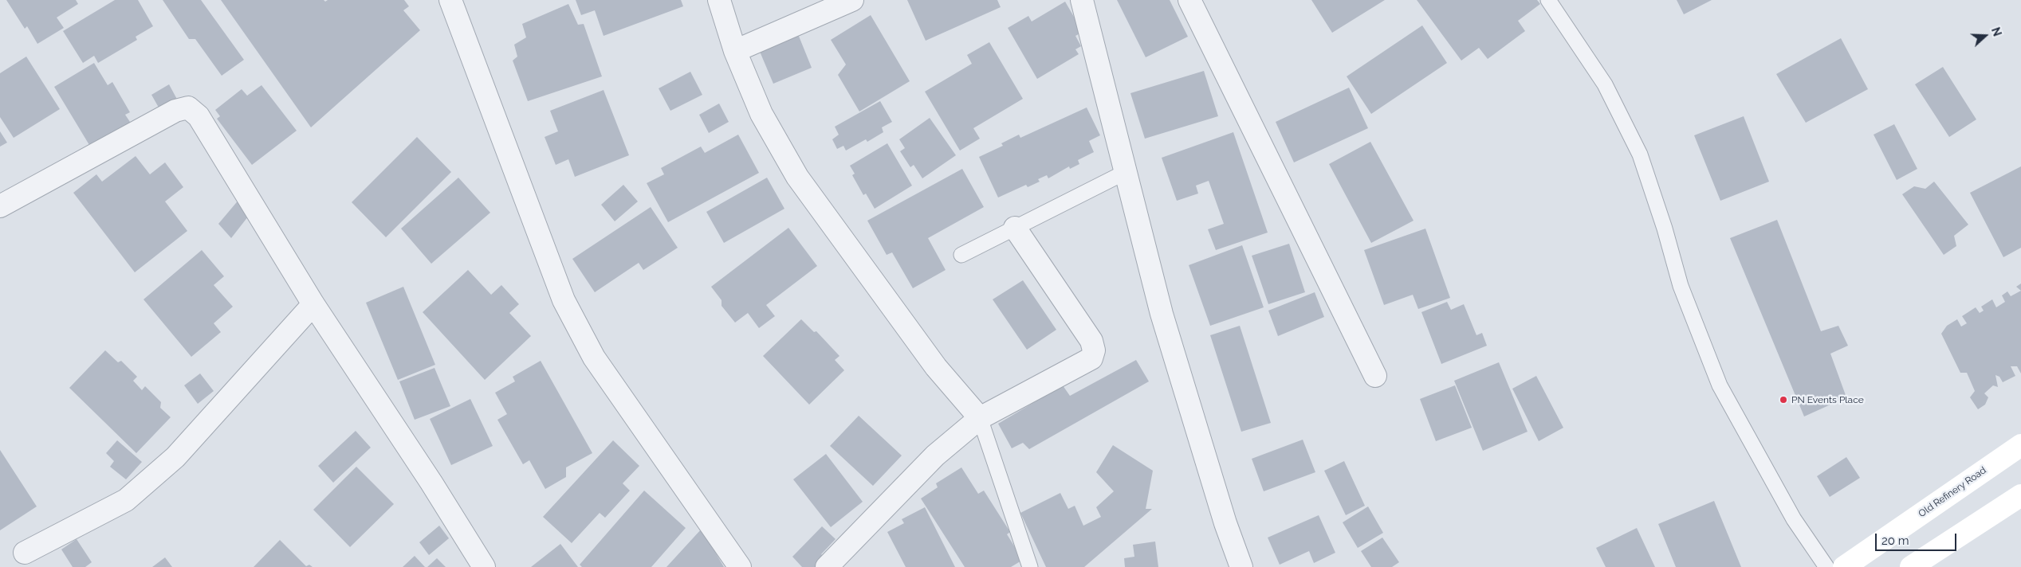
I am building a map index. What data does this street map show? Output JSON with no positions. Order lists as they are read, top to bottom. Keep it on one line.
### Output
{"streets":{"main road":["Old Refinery Road"]},"places":["PN Events Place"],"scale_bar":"20 m","north":"right"}
